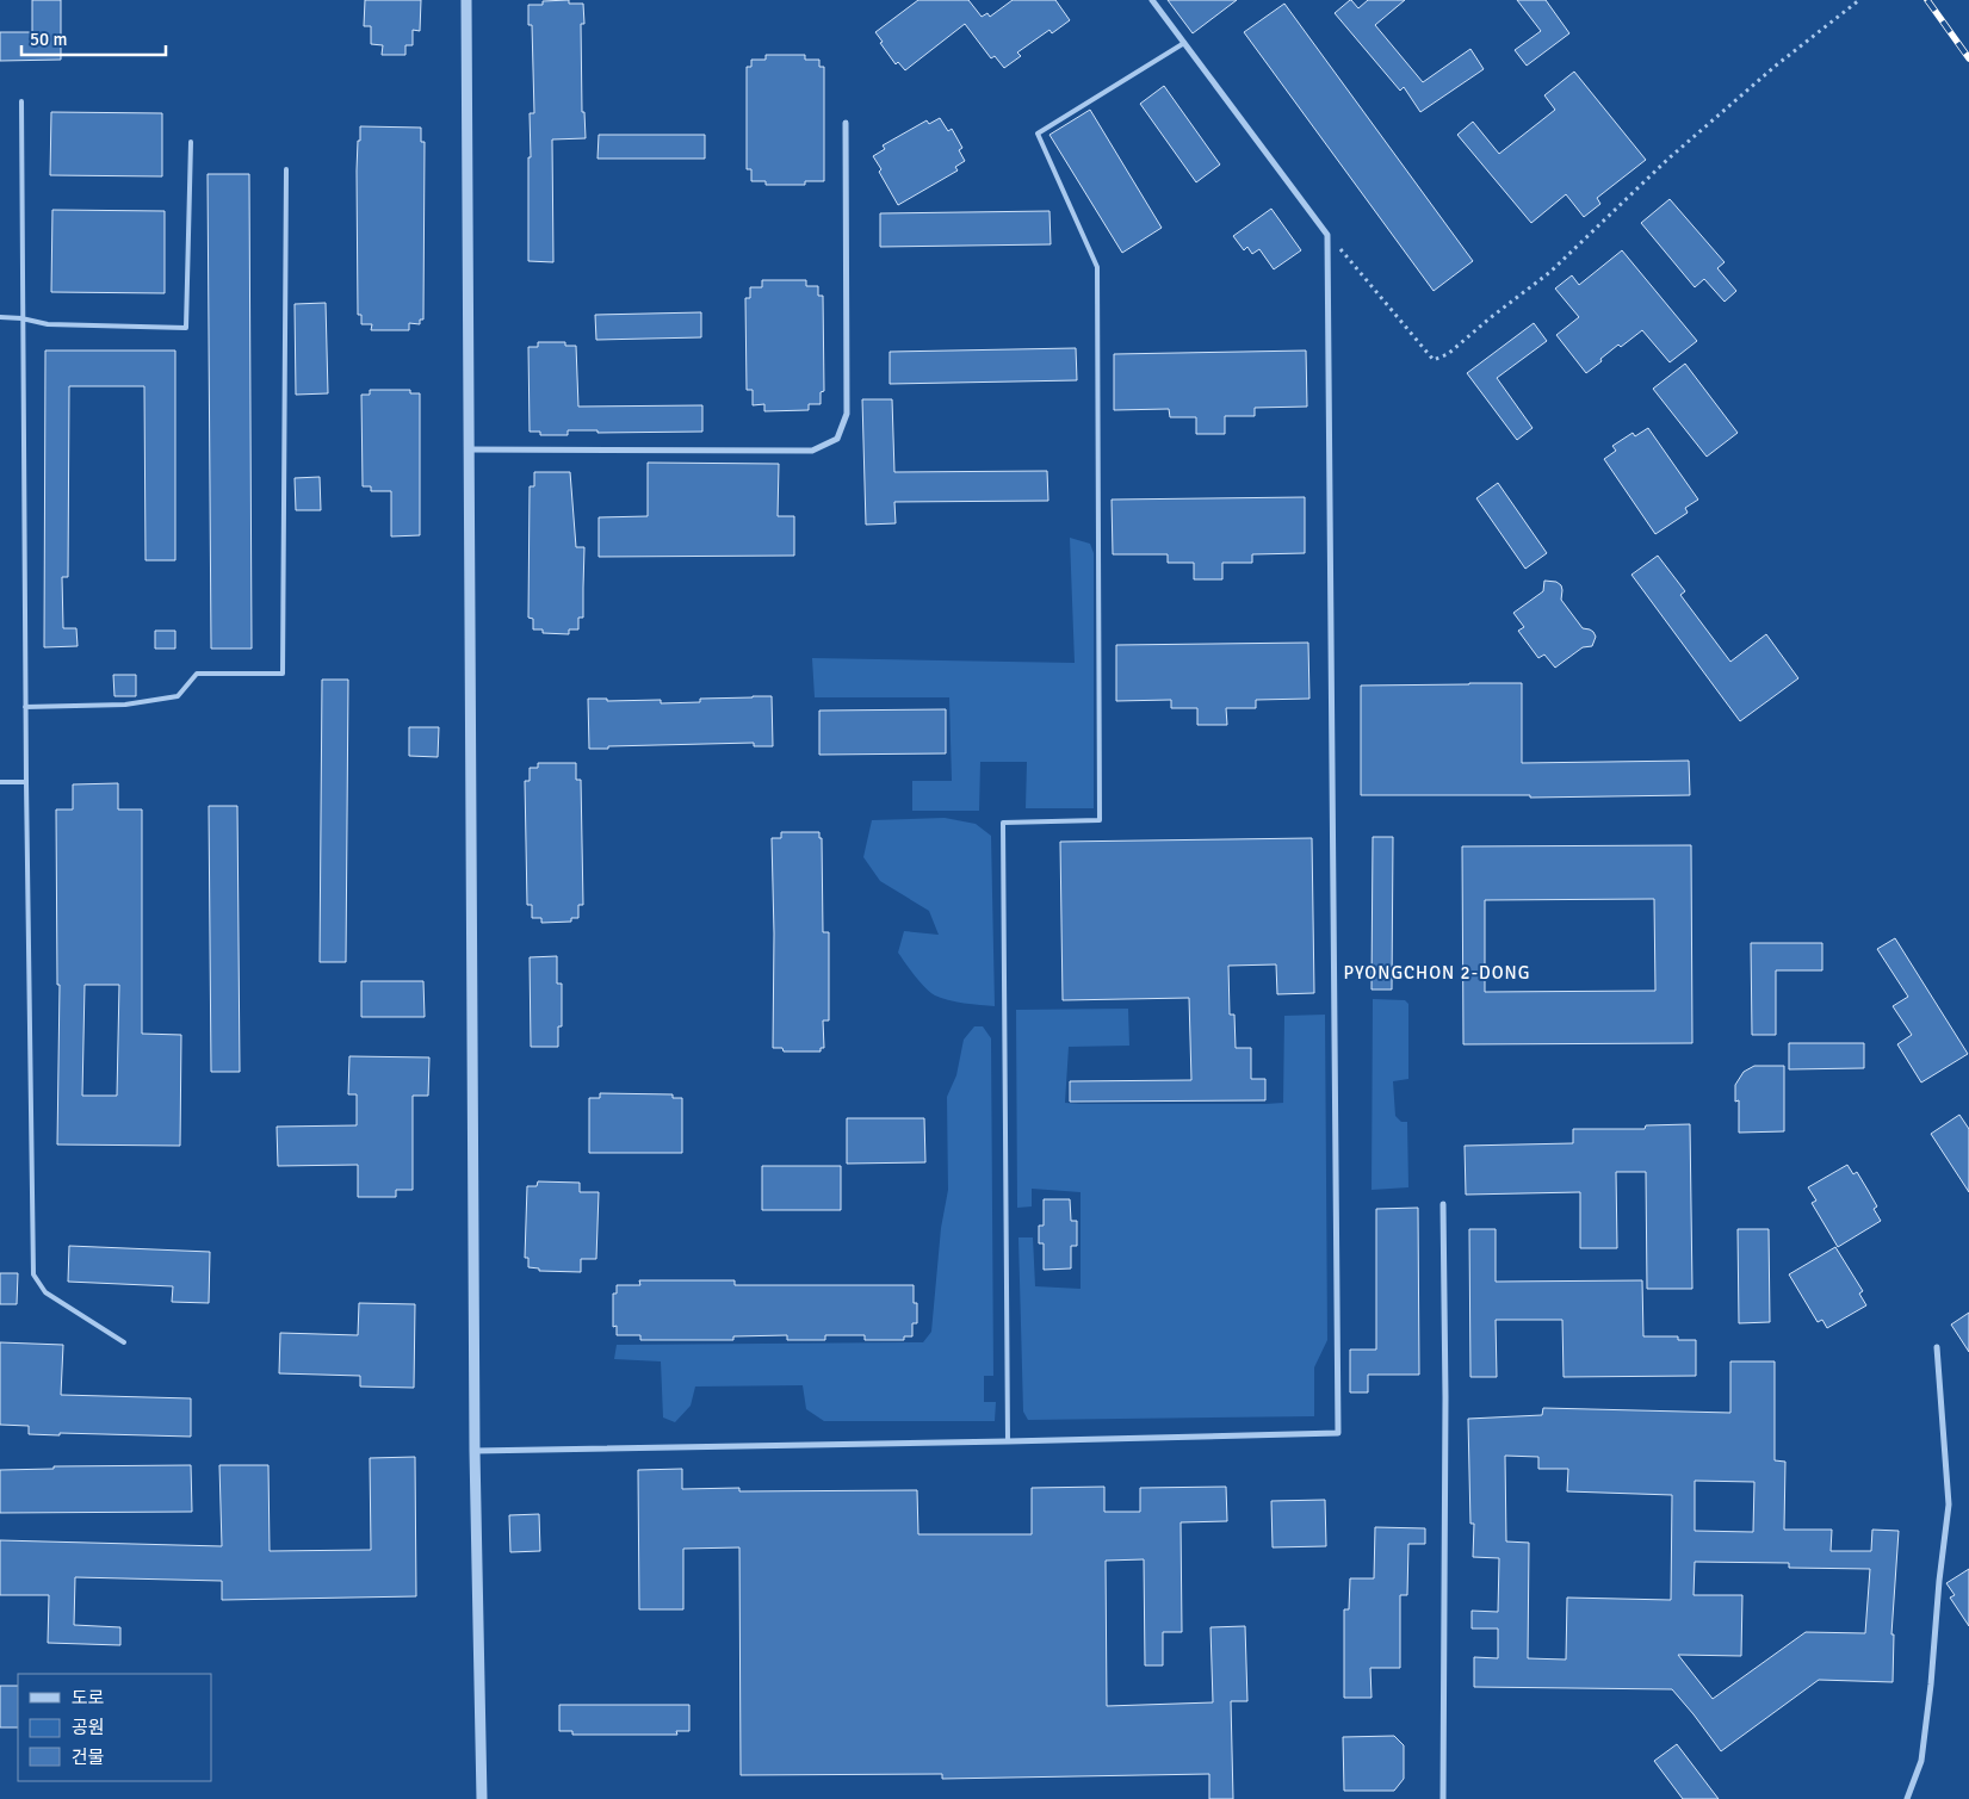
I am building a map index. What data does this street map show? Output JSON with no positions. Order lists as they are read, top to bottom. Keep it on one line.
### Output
{"districts":["PYONGCHON 2-DONG"],"legend":["도로","공원","건물"],"scale_bar":"50 m"}
